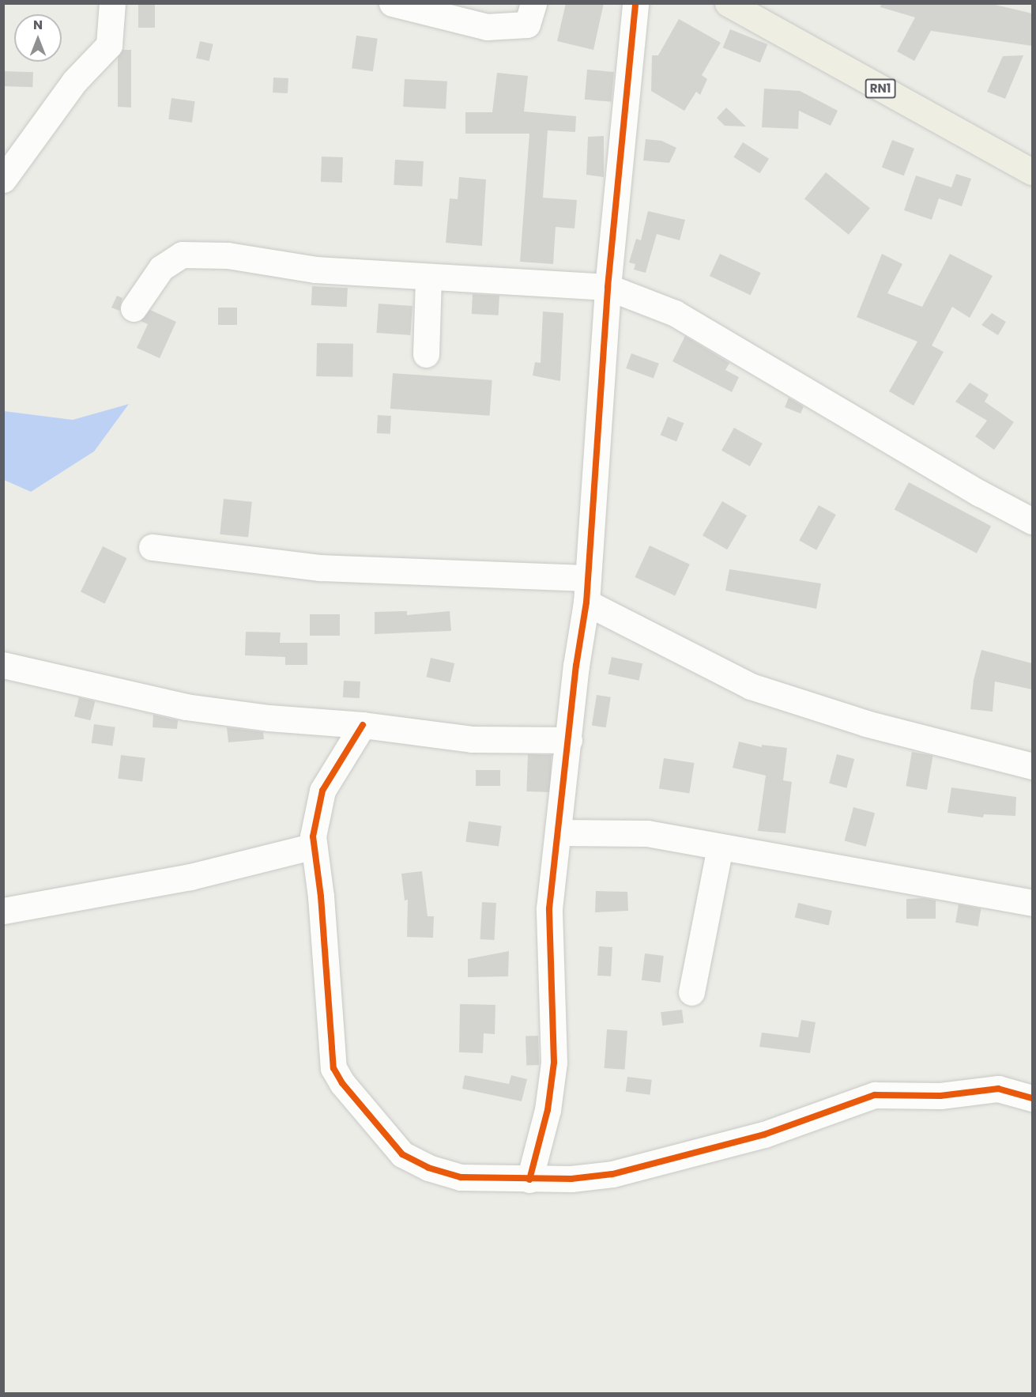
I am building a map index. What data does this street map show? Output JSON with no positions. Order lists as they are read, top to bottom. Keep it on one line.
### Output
{"streets":{"highway":["RN1"]},"north":"top"}
